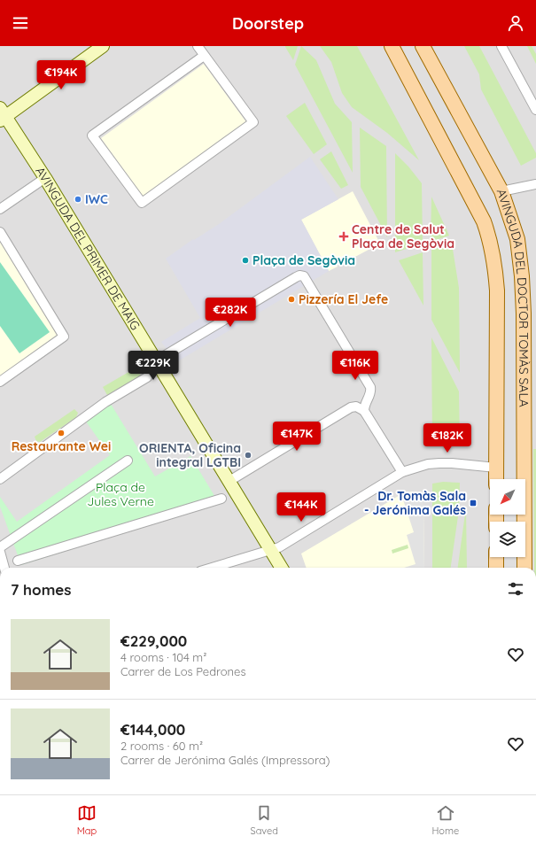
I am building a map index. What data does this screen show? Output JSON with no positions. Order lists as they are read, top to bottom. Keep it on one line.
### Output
{"streets":{"main road":["AVINGUDA DEL DOCTOR TOMÀS SALA"],"street":["AVINGUDA DEL PRIMER DE MAIG"]},"parks":["Plaça de Jules Verne"],"places":{"other":["IWC","Plaça de Segòvia","Pizzería El Jefe","Restaurante Wei","ORIENTA, Oficina integral LGTBI"],"health":["Centre de Salut Plaça de Segòvia"],"transit":["Dr. Tomàs Sala - Jerónima Galés"]},"north":"bottom left","page":{"header":"Doorstep","price":["€194K","€282K","€229K","€116K","€147K","€182K","€144K"],"heading":"7 homes","list":[{"name":"€229,000","note":"4 rooms · 104 m² · Carrer de Los Pedrones"},{"name":"€144,000","note":"2 rooms · 60 m² · Carrer de Jerónima Galés (Impressora)"}],"tabs":["Map","Saved","Home"]}}
